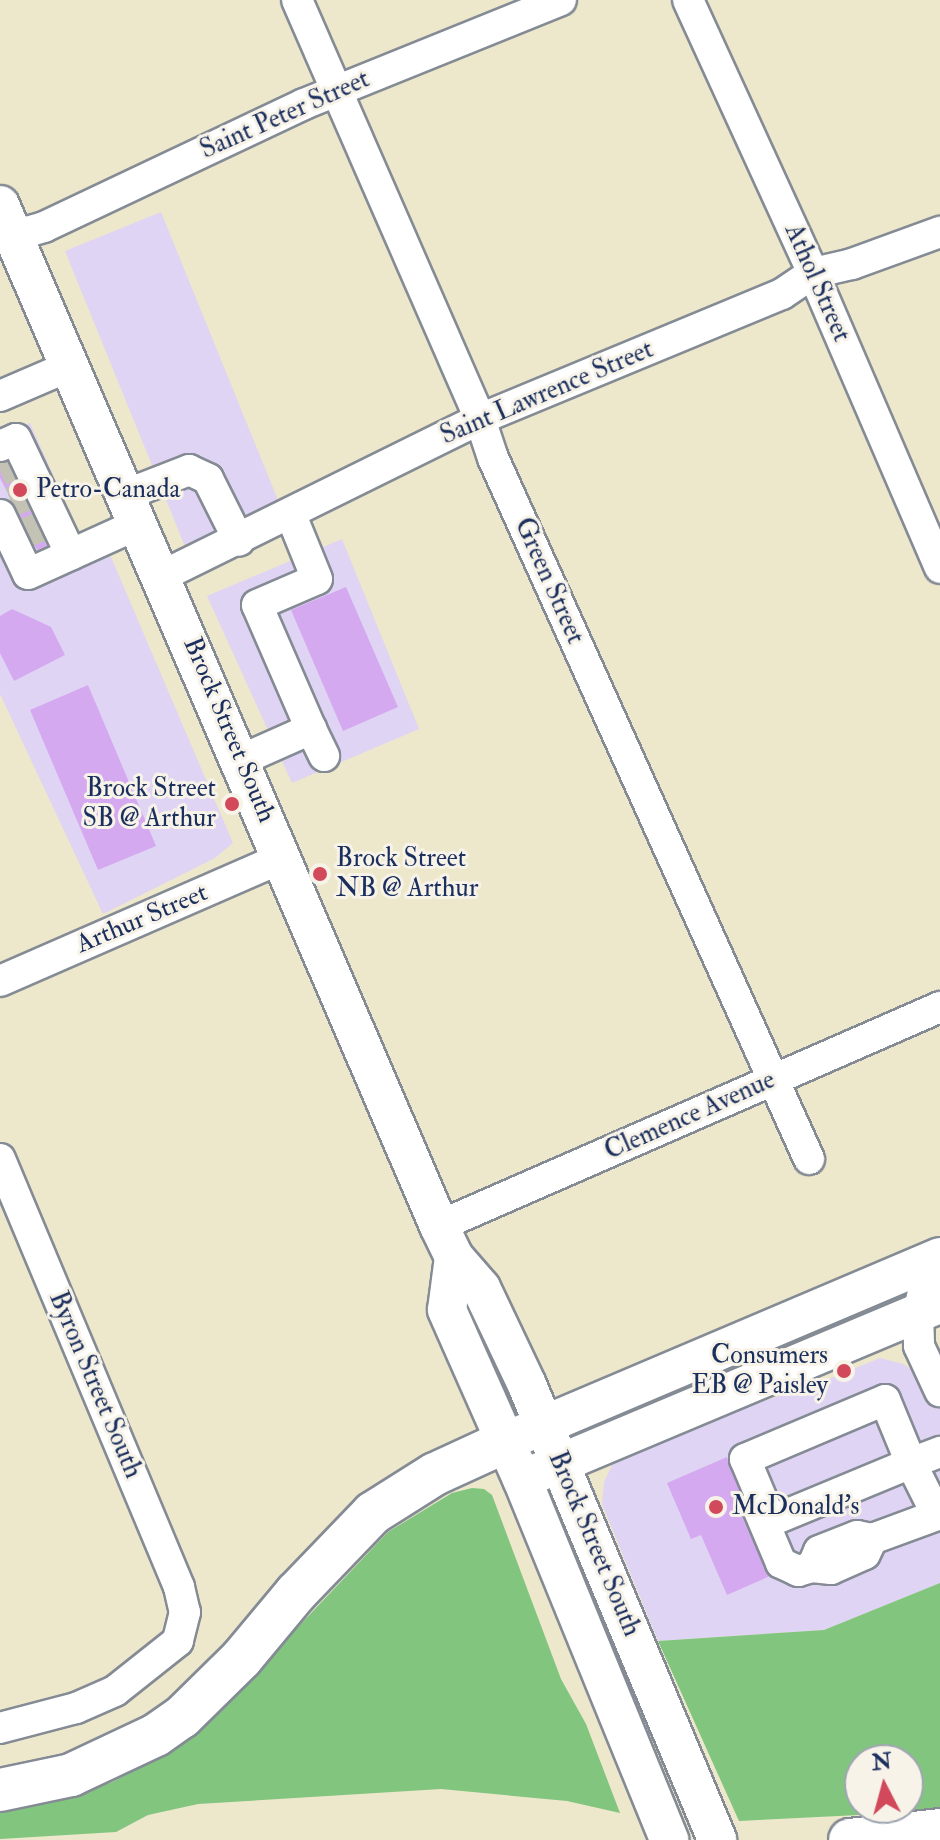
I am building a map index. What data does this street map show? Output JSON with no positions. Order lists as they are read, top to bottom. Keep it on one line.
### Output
{"streets":{"main road":["Brock Street South"],"street":["Saint Peter Street","Athol Street","Saint Lawrence Street","Green Street","Arthur Street","Clemence Avenue","Byron Street South"]},"crossings":[["Saint Peter Street","Green Street"],["Saint Peter Street","Brock Street South"],["Athol Street","Saint Lawrence Street"],["Saint Lawrence Street","Green Street"],["Saint Lawrence Street","Brock Street South"],["Green Street","Clemence Avenue"],["Brock Street South","Arthur Street"],["Brock Street South","Clemence Avenue"]],"places":["Petro-Canada","Brock Street SB @ Arthur","Brock Street NB @ Arthur","Consumers EB @ Paisley","McDonald's"],"north":"top"}
